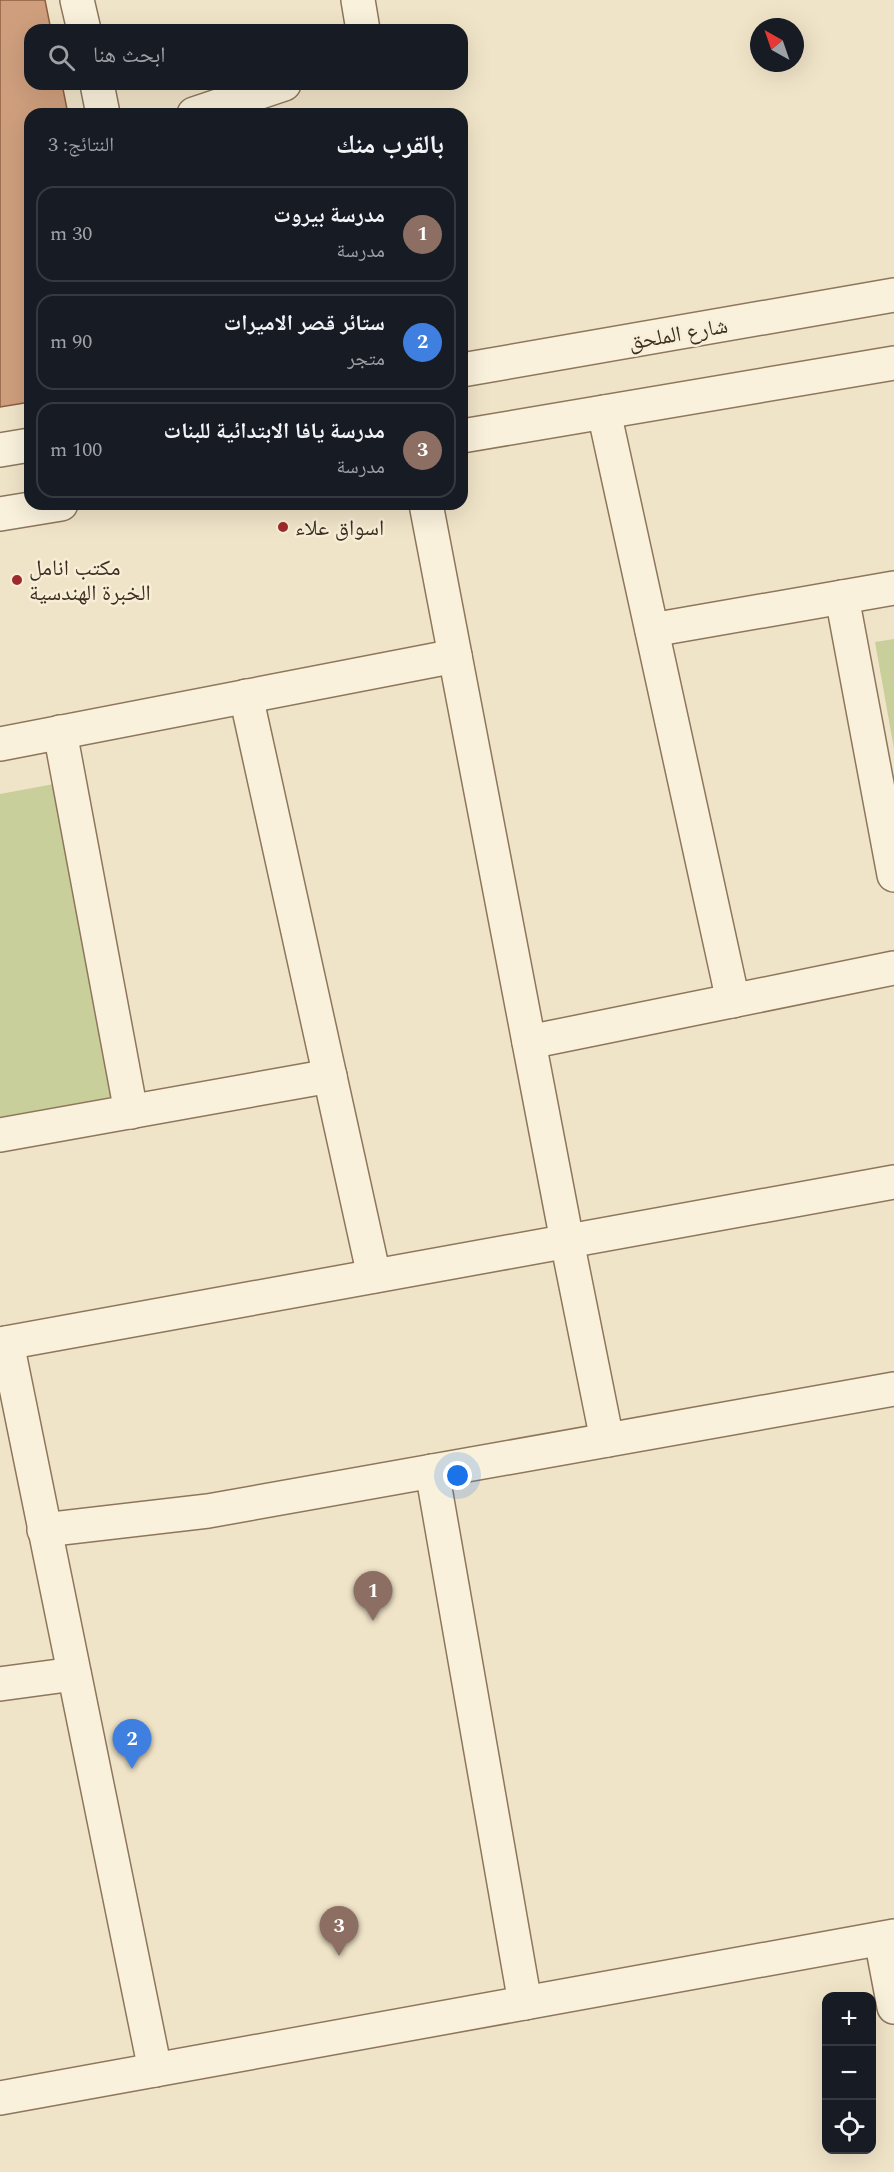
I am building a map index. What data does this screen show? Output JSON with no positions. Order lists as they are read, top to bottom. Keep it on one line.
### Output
{"streets":{"street":["شارع الملحق"]},"places":["اسواق علاء","مكتب انامل الخبرة الهندسية"],"north":"top left","page":{"search":"ابحث هنا","heading":["بالقرب منك","النتائج: 3"],"list":[{"mark":"1","name":"مدرسة بيروت","note":"مدرسة","value":"30 m"},{"mark":"2","name":"ستائر قصر الاميرات","note":"متجر","value":"90 m"},{"mark":"3","name":"مدرسة يافا الابتدائية للبنات","note":"مدرسة","value":"100 m"}],"pins":["1","2","3"],"map_buttons":["+","−"]}}
